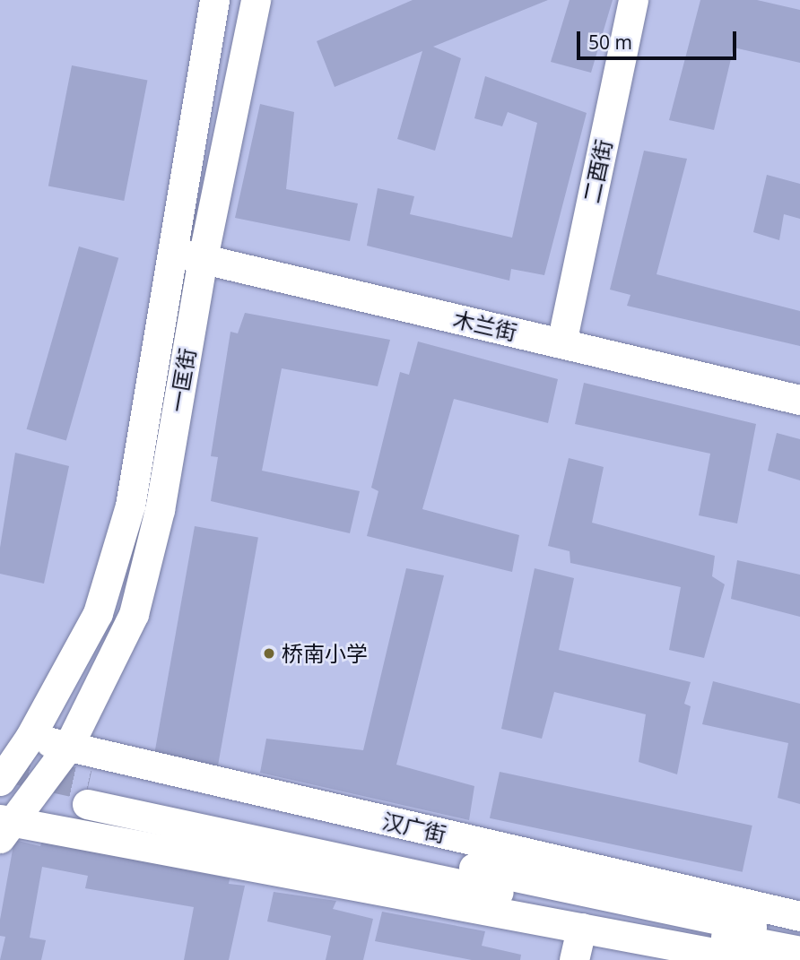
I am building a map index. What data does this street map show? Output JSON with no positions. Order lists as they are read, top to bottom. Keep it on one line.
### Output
{"streets":{"street":["二酉街","木兰街","一匡街","汉广街"]},"crossings":[["二酉街","木兰街"],["木兰街","一匡街"],["一匡街","汉广街"]],"places":["桥南小学"],"scale_bar":"50 m"}
